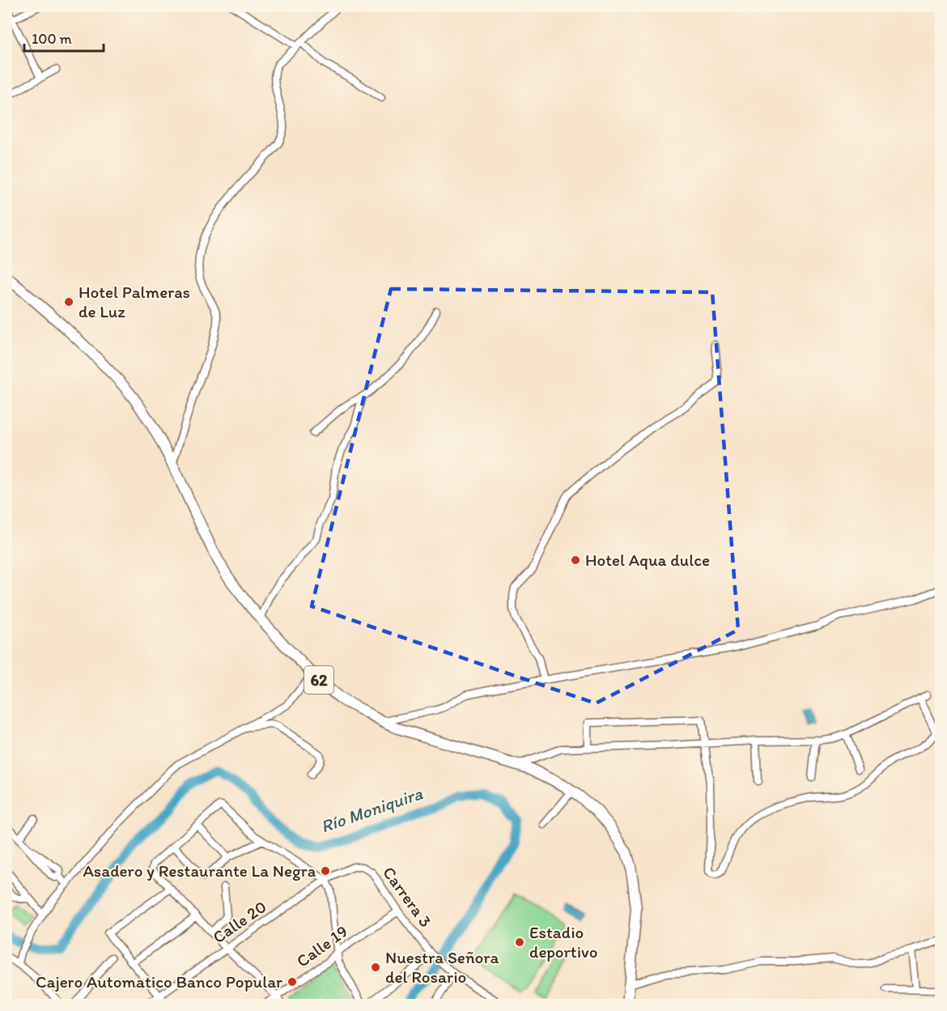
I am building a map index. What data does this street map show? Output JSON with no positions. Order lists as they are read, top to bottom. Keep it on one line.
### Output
{"streets":{"main road":["62"],"street":["Carrera 3","Calle 20","Calle 19"]},"crossings":[["Carrera 3","Calle 20"],["Carrera 3","Calle 19"]],"water":["Río Moniquira"],"places":["Hotel Palmeras de Luz","Hotel Aqua dulce","Asadero y Restaurante La Negra","Estadio deportivo","Nuestra Señora del Rosario","Cajero Automatico Banco Popular"],"scale_bar":"100 m"}
